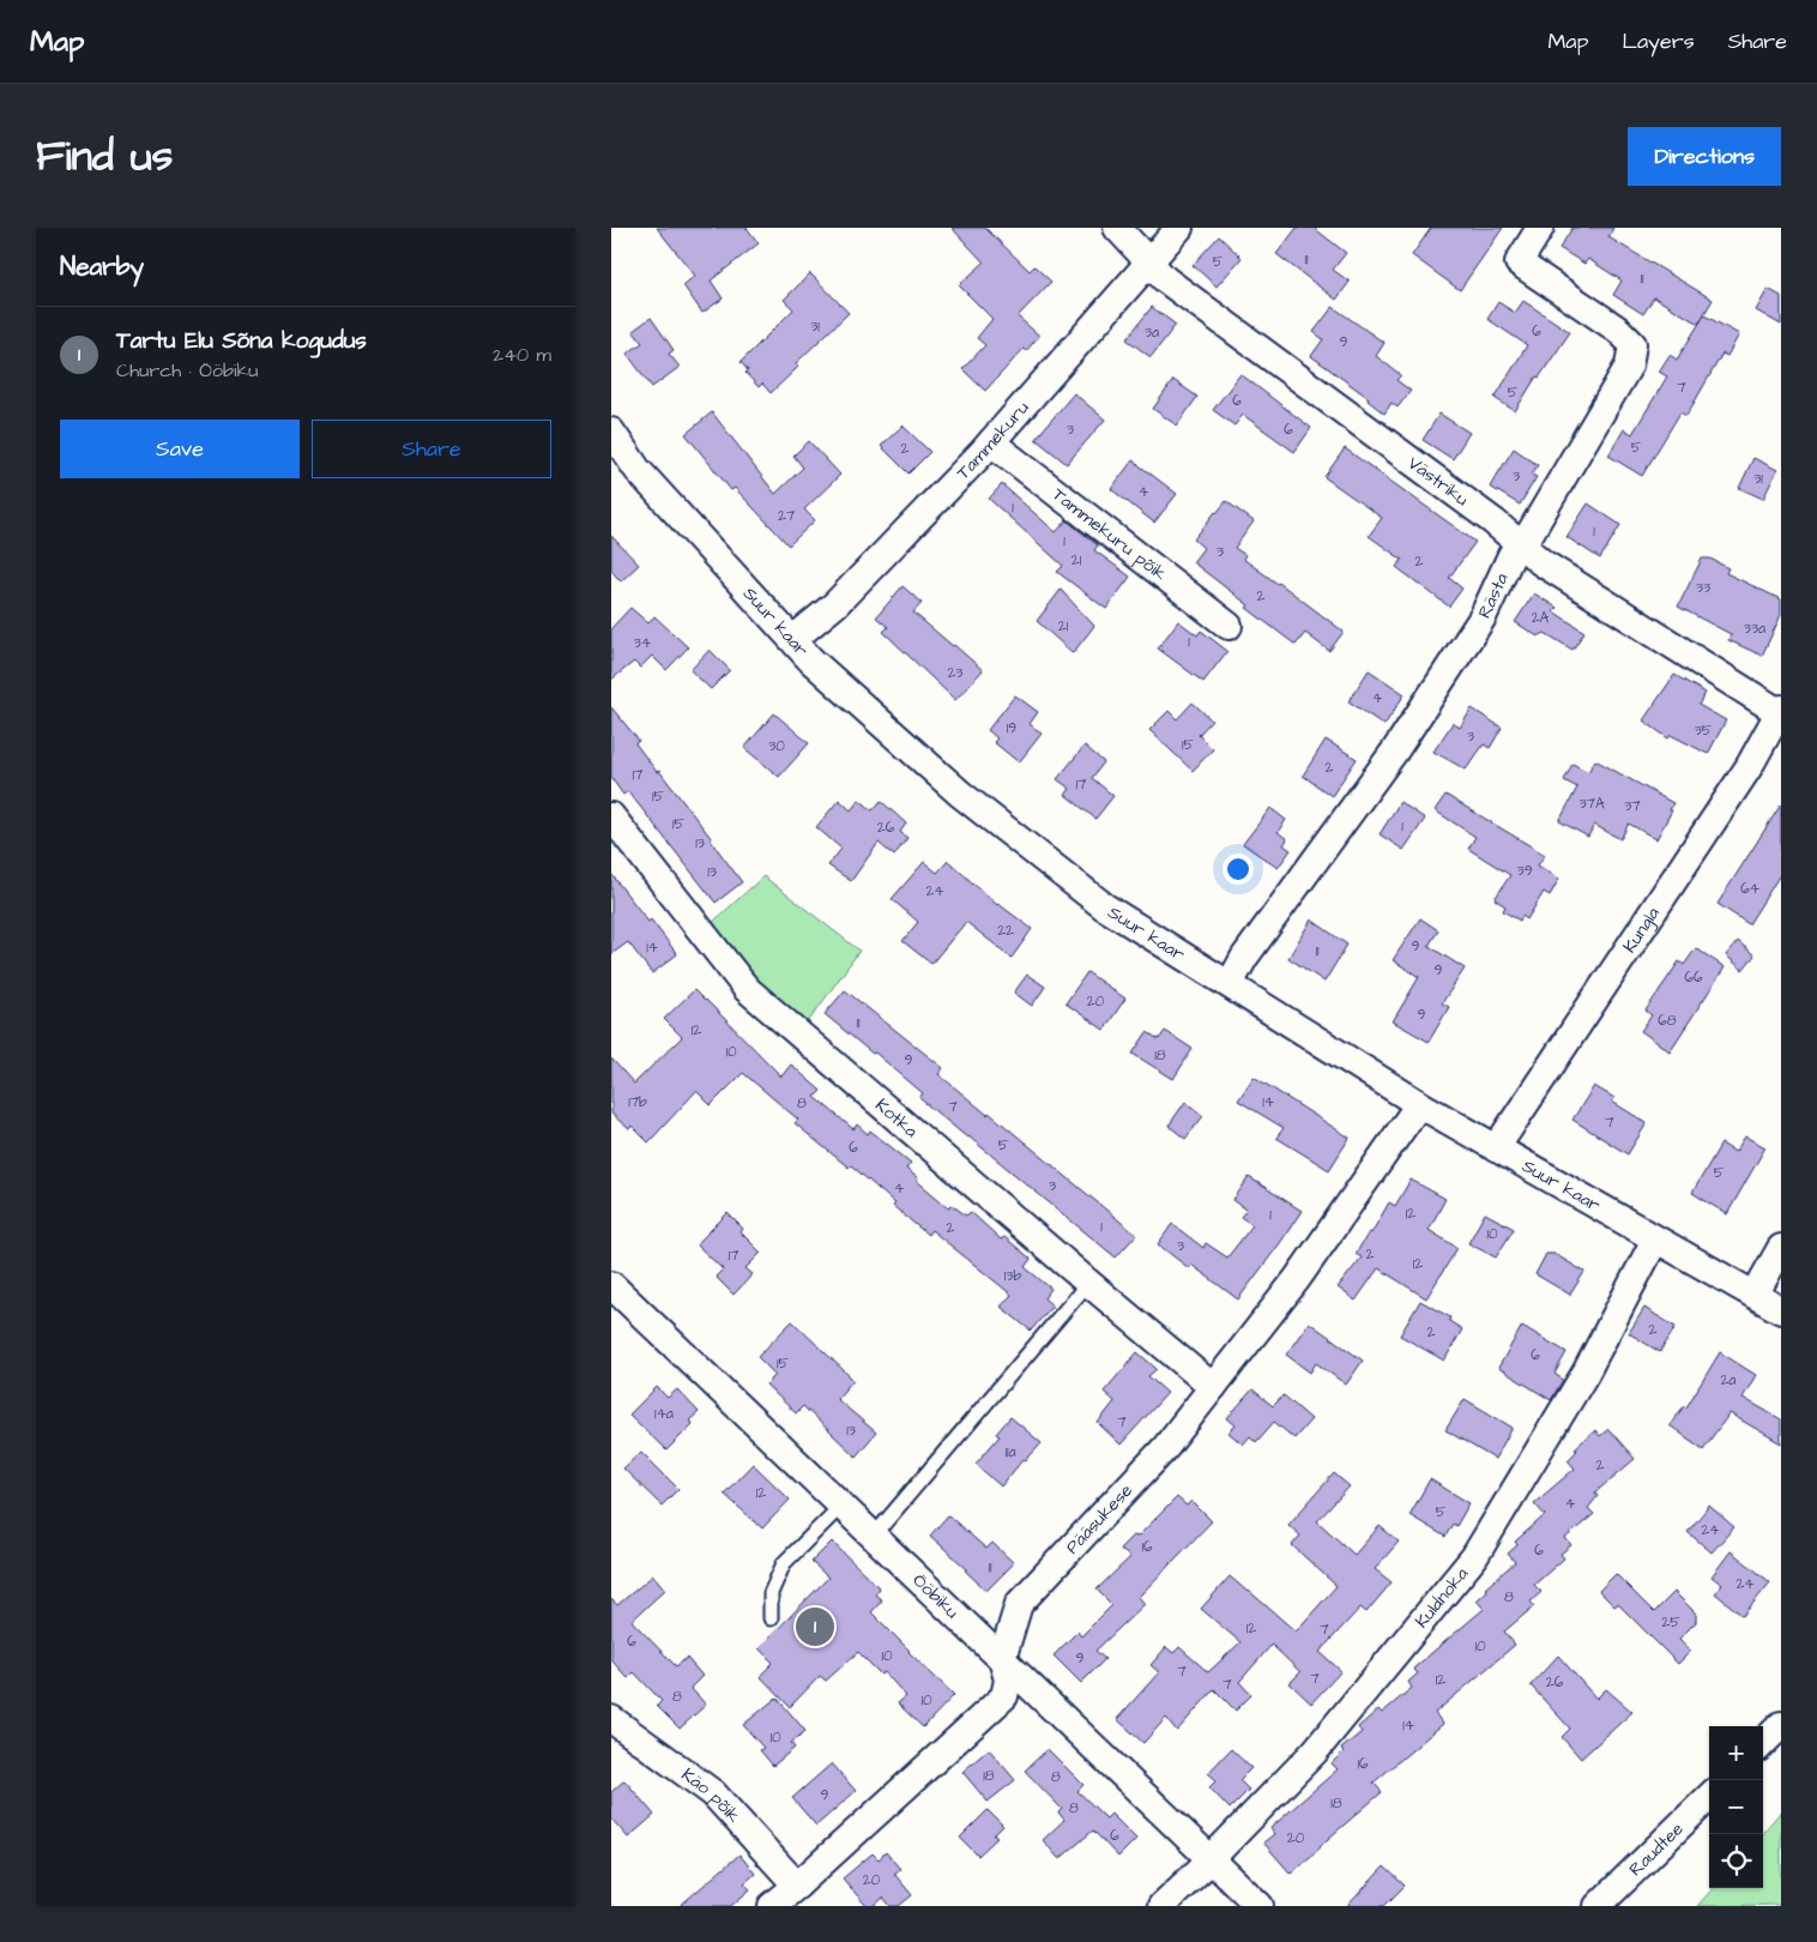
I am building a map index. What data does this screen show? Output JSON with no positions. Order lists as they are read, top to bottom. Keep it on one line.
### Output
{"streets":{"street":["Tammekuru","Västriku","Tammekuru põik","Rästa","Suur kaar","Kungla","Kotka","Pääsukese","Ööbiku","Kuldnoka","Käo põik","Raudtee"]},"crossings":[["Tammekuru","Västriku"],["Tammekuru","Tammekuru põik"],["Tammekuru","Suur kaar"],["Västriku","Rästa"],["Västriku","Kungla"],["Rästa","Suur kaar"],["Suur kaar","Kungla"],["Suur kaar","Pääsukese"],["Suur kaar","Kuldnoka"],["Kotka","Pääsukese"],["Pääsukese","Ööbiku"],["Pääsukese","Käo põik"],["Ööbiku","Kuldnoka"]],"house_numbers":["11","5","11","31","6","3a","9","7","5","6","3","6","5","2","3","31","4","1","27","1","1","3","21","2","33","2","2A","21","33a","1","34","23","4","19","35","3","15","30","2","17","17","15","37A","37","15","1","26","13","39","13","64","24","22","9","14","11","9","66","20","9","68","11","12","10","18","9","17b","14","8","7","7","5","6","5","3","4","12","1","1","2","10","3","2","17","12","13b","2","2","6","15","2a","14a","7","13","11a","2","12","4","5","24","16","6","11","24","8","25","12","7","6","10","10","9","7","7","12","26","7","8","10","14","10","16","18","8","9","18","8","6","20","20"],"page":{"header":"Map","nav":["Map","Layers","Share"],"title":"Find us","buttons":["Directions",["Save","Share"]],"heading":"Nearby","list":[{"mark":"1","name":"Tartu Elu Sõna kogudus","note":"Church · Ööbiku","value":"240 m"}],"pins":"1","map_buttons":["+","−"]}}
